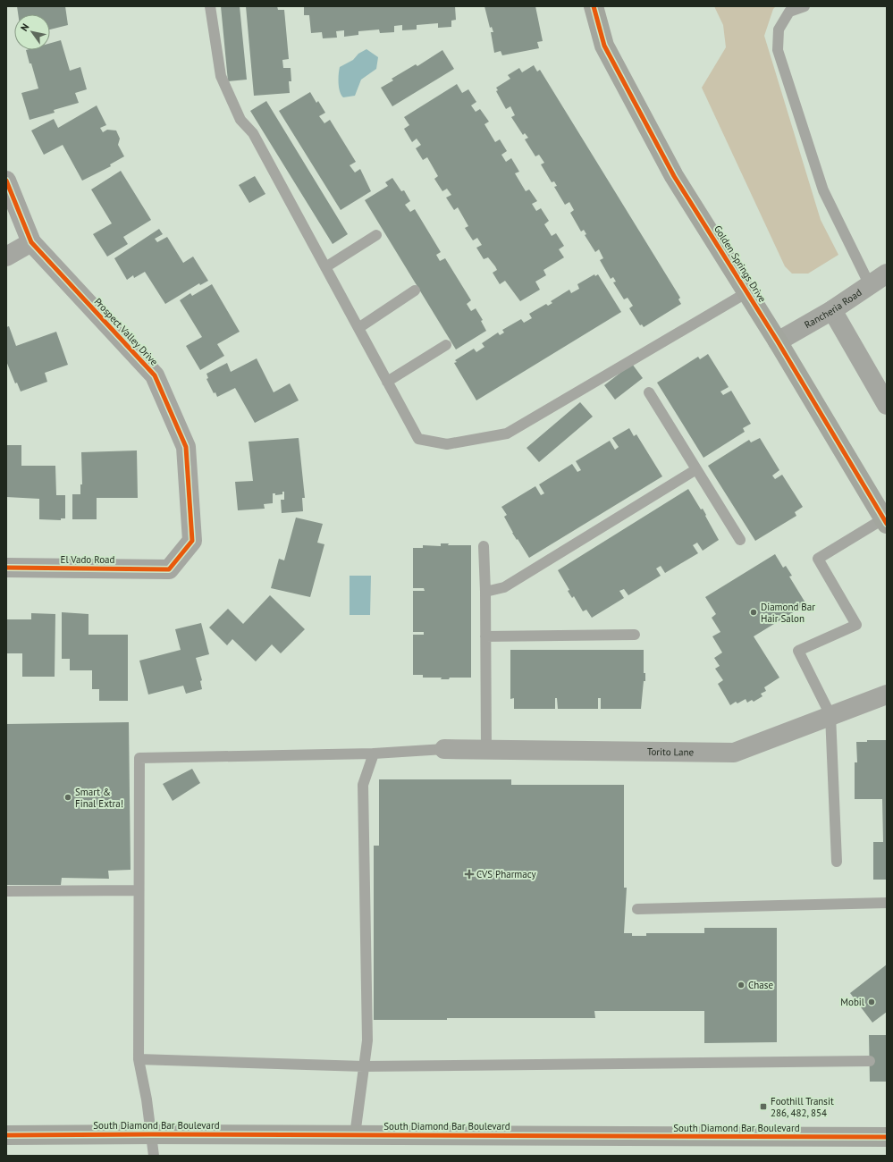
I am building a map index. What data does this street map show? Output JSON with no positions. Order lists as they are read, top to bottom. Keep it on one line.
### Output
{"streets":{"main road":["Golden Springs Drive","South Diamond Bar Boulevard"],"street":["Rancheria Road","Prospect Valley Drive","El Vado Road","Torito Lane"]},"crossings":[["Golden Springs Drive","Rancheria Road"],["Prospect Valley Drive","El Vado Road"]],"places":{"other":["Diamond Bar Hair Salon","Smart & Final Extra!","Chase","Mobil"],"health":["CVS Pharmacy"],"transit":["Foothill Transit 286, 482, 854"]},"north":"top left"}
